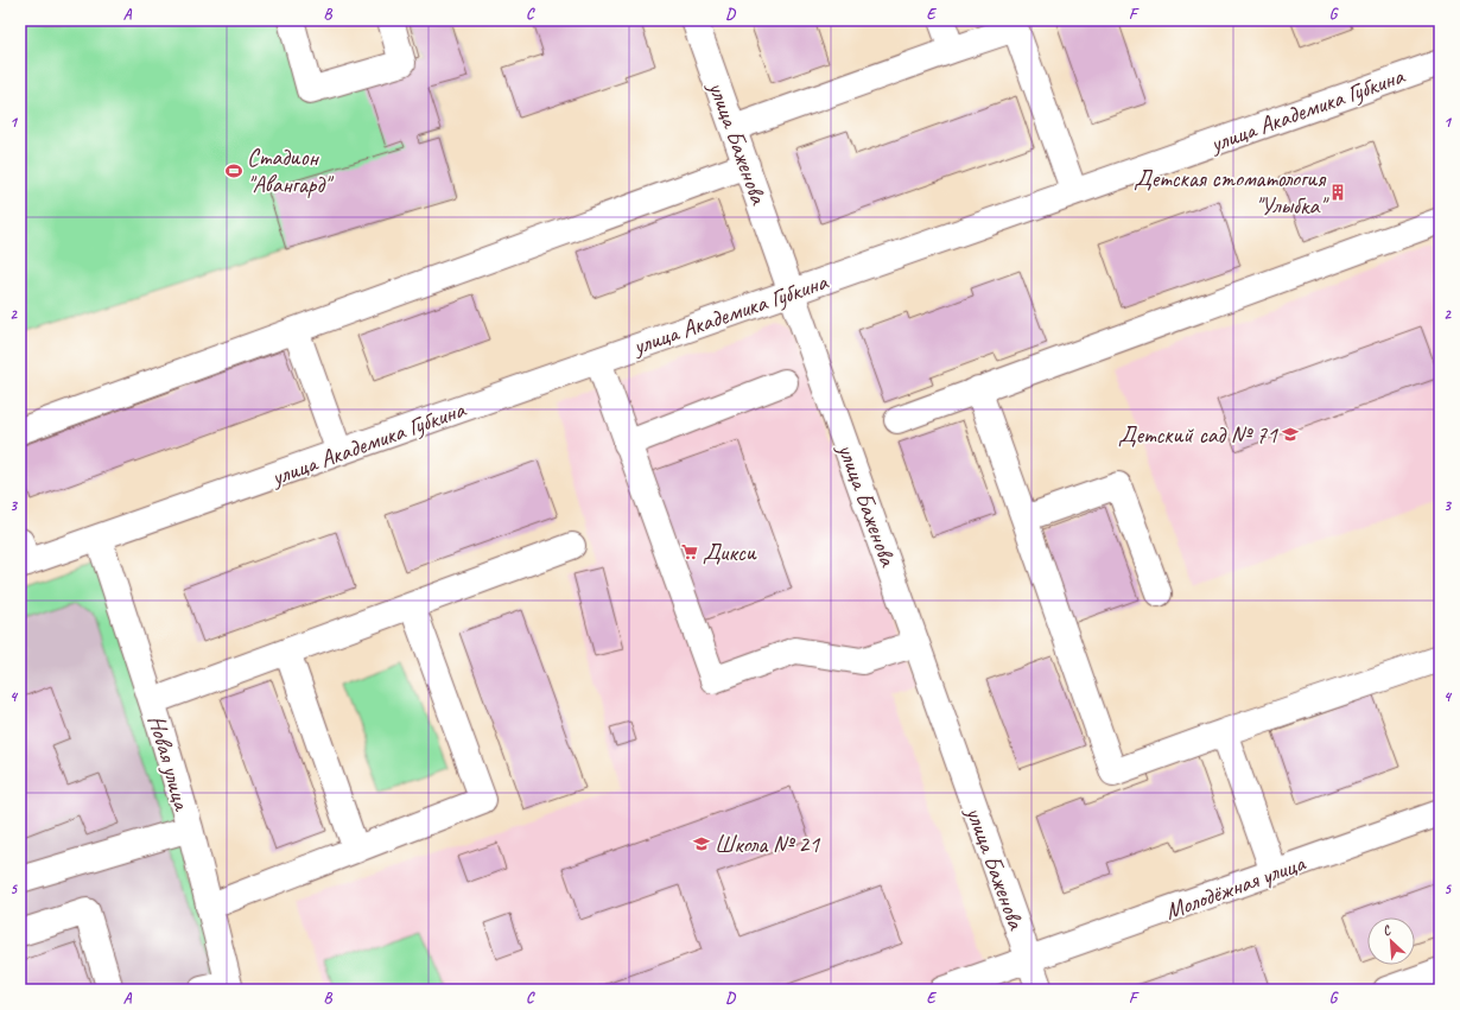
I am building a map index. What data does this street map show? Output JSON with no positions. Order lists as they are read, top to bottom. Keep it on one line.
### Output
{"streets":{"street":["улица Академика Губкина","улица Баженова","Новая улица","Молодёжная улица"]},"crossings":[["улица Академика Губкина","улица Баженова"],["улица Академика Губкина","Новая улица"],["улица Баженова","Молодёжная улица"]],"places":{"sports":["Стадион \"Авангард\""],"building":["Детская стоматология \"Улыбка\""],"school or university":["Детский сад № 71","Школа № 21"],"supermarket":["Дикси"]},"north":"top left","grid":{"columns":["A","B","C","D","E","F","G"],"rows":["1","2","3","4","5"]}}
